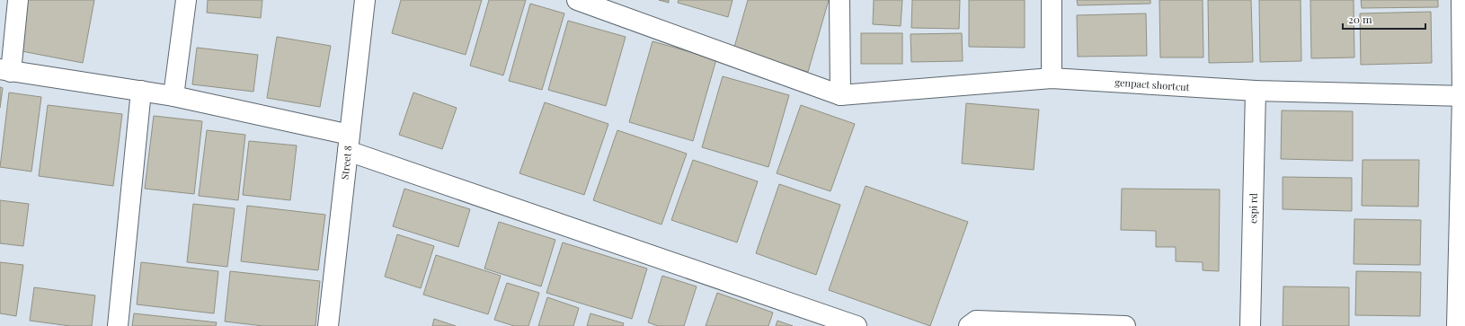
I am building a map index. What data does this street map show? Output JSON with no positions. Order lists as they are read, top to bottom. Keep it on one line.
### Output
{"streets":{"street":["genpact shortcut","Street 8","espi rd"]},"crossings":[["genpact shortcut","espi rd"]],"scale_bar":"20 m"}
